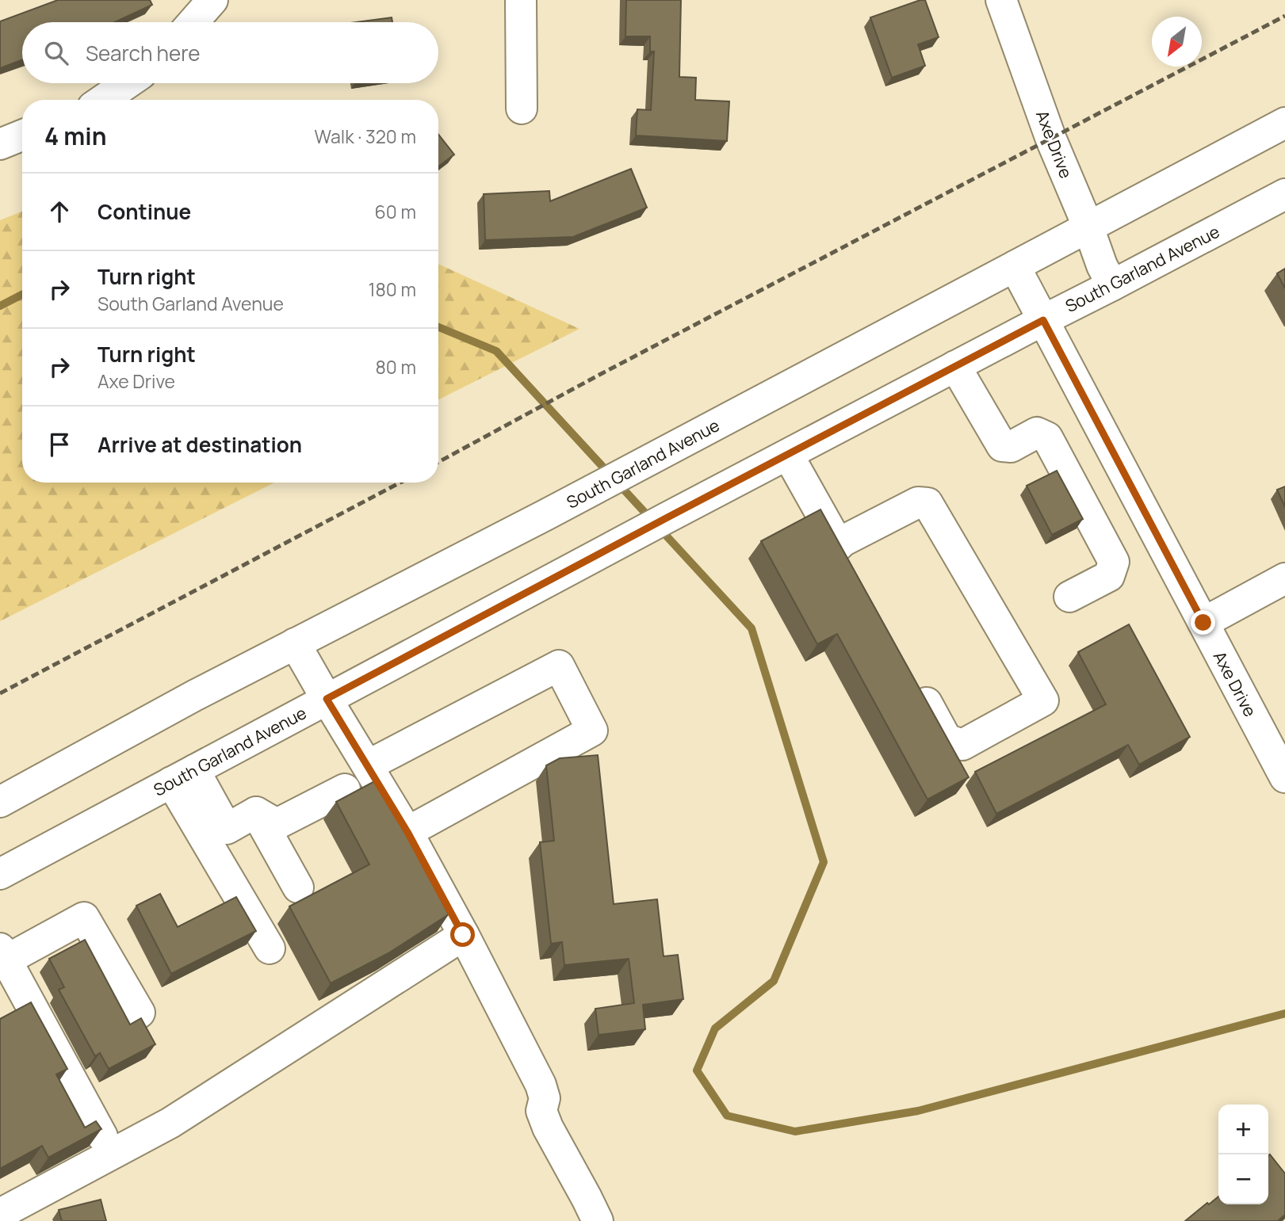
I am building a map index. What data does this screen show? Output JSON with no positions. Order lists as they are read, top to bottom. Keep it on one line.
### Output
{"streets":{"main road":["Axe Drive","South Garland Avenue"]},"crossings":[["Axe Drive","South Garland Avenue"]],"north":"bottom left","page":{"search":"Search here","heading":["4 min","Walk · 320 m"],"list":[["Continue","60 m"],["Turn right","South Garland Avenue","180 m"],["Turn right","Axe Drive","80 m"],"Arrive at destination"],"map_buttons":["+","−"]}}
